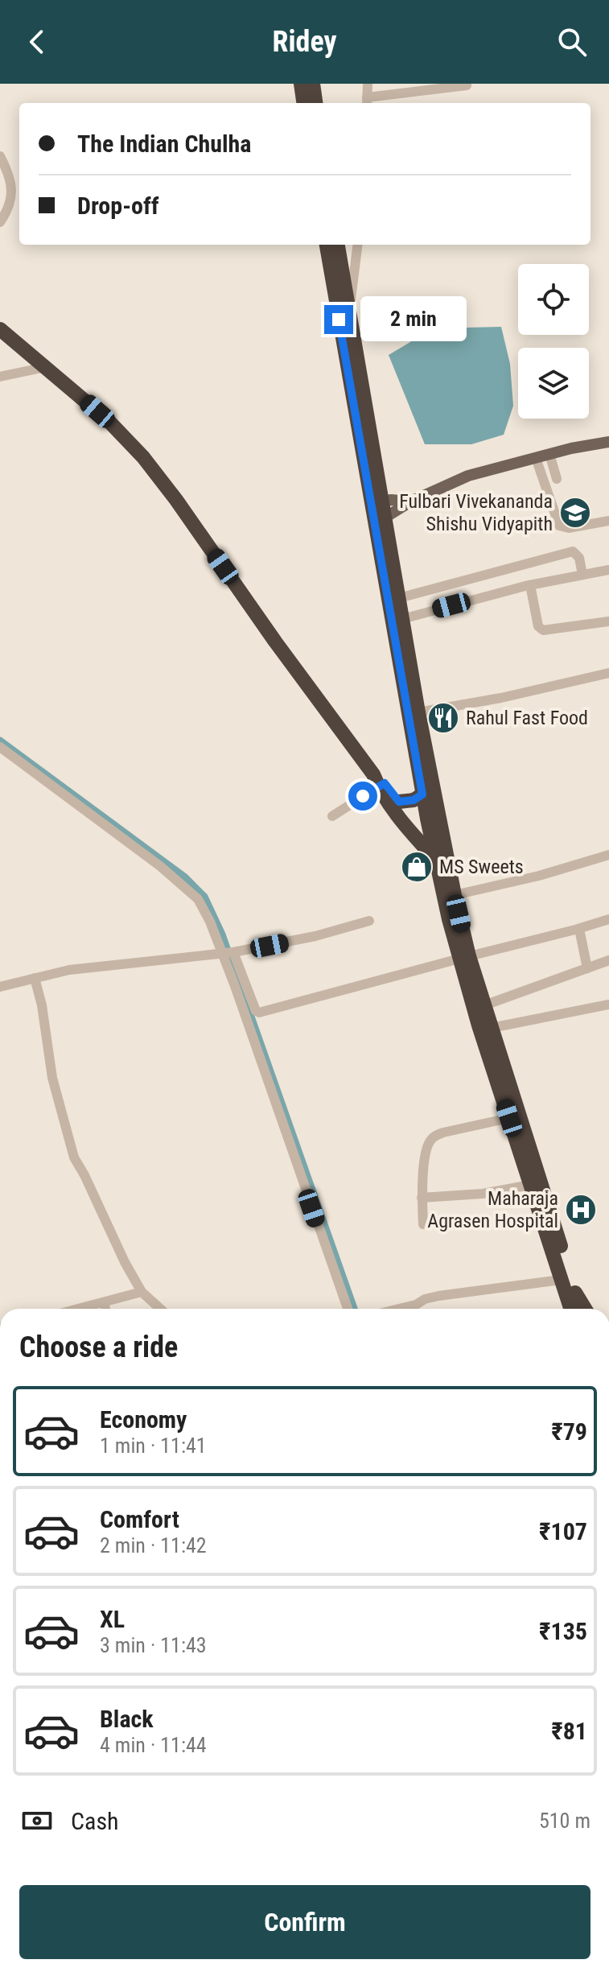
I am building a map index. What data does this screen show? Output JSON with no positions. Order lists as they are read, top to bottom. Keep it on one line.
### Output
{"places":{"school or university":["Fulbari Vivekananda Shishu Vidyapith"],"restaurant":["Rahul Fast Food"],"shop":["MS Sweets"],"hospital":["Maharaja Agrasen Hospital"]},"page":{"header":"Ridey","banner":["The Indian Chulha","Drop-off"],"bubble":"2 min","heading":"Choose a ride","list":[{"name":"Economy","note":"1 min · 11:41","value":"₹79"},{"name":"Comfort","note":"2 min · 11:42","value":"₹107"},{"name":"XL","note":"3 min · 11:43","value":"₹135"},{"name":"Black","note":"4 min · 11:44","value":"₹81"}],"pay":["Cash","510 m"],"buttons":"Confirm"}}
